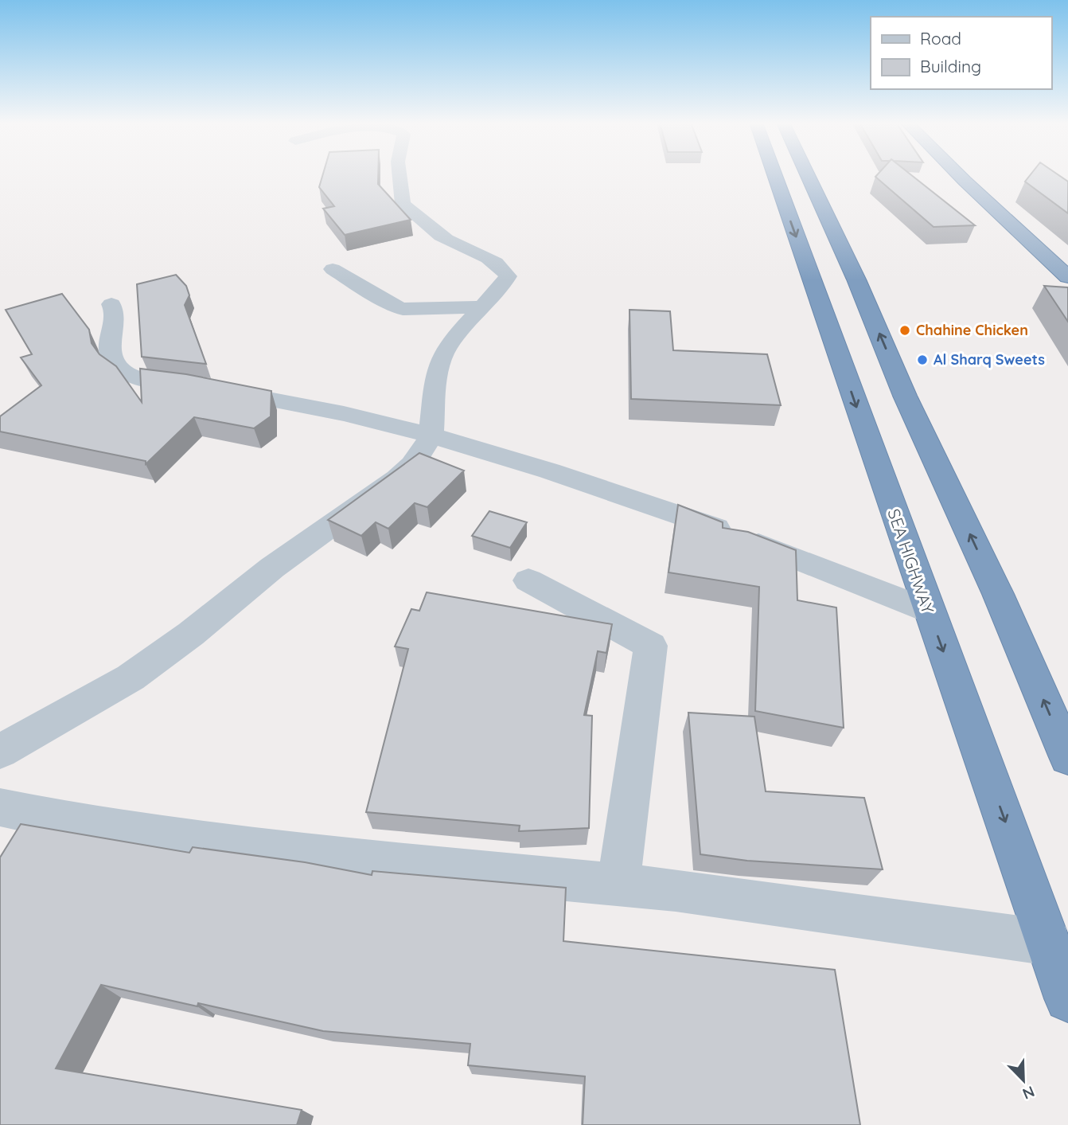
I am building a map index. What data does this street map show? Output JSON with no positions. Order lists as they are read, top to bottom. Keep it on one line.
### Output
{"streets":{"highway":["SEA HIGHWAY"]},"places":["Chahine Chicken","Al Sharq Sweets"],"legend":["Road","Building"],"north":"bottom right"}
